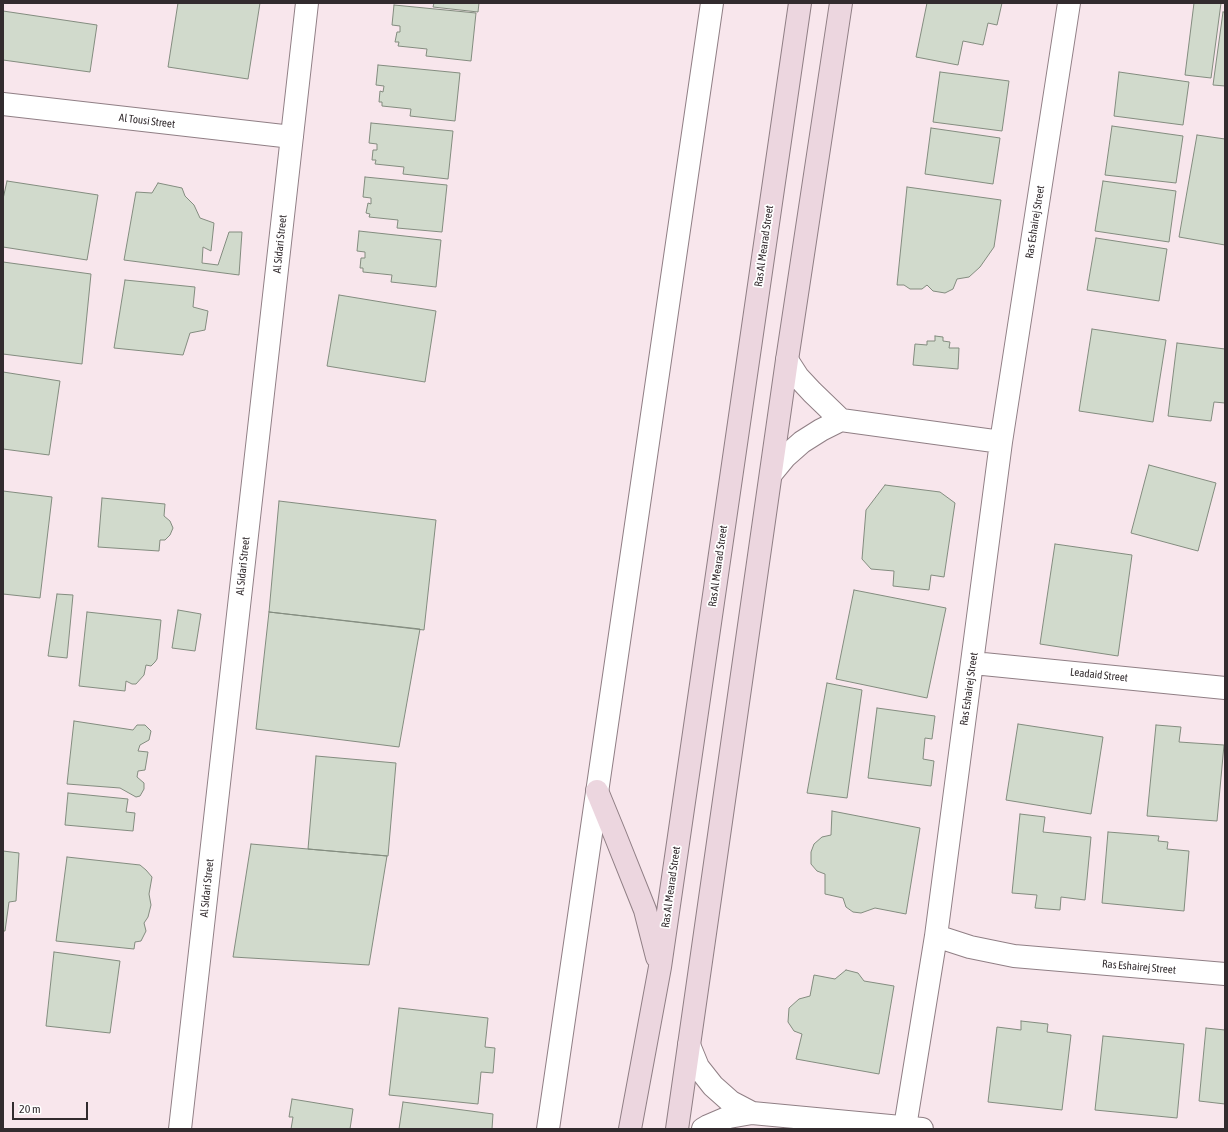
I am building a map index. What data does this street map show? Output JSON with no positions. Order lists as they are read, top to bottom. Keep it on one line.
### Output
{"streets":{"street":["Al Tousi Street","Ras Eshairej Street","Al Sidari Street","Ras Al Mearad Street","Leadaid Street"]},"crossings":[["Al Tousi Street","Al Sidari Street"],["Ras Eshairej Street","Leadaid Street"]],"scale_bar":"20 m"}
